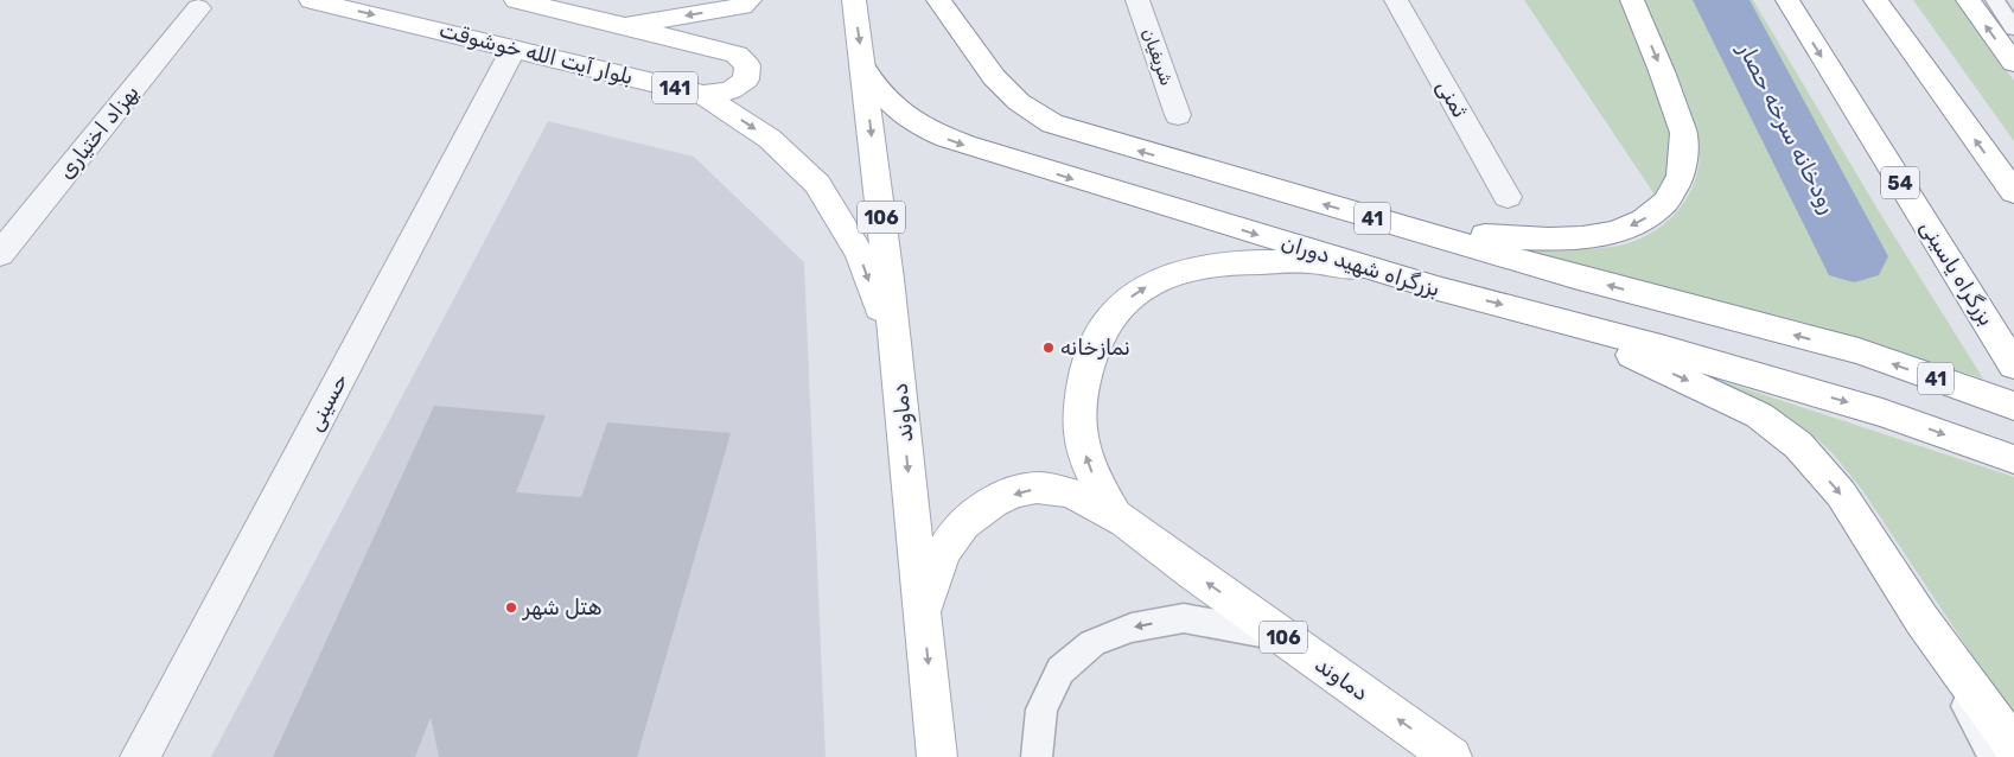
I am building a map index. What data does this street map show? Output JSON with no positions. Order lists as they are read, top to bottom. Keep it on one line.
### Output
{"streets":{"main road":["بلوار آیت الله خوشوقت","141","54","106","41","بزرگراه شهید دوران","بزرگراه یاسینی","دماوند"],"street":["شریفیان","ثمنی","بهزاد اختیاری","حسینی"]},"crossings":[["بلوار آیت الله خوشوقت","حسینی"],["بلوار آیت الله خوشوقت","دماوند"],["106","بزرگراه شهید دوران"],["106","دماوند"],["بزرگراه شهید دوران","دماوند"]],"water":["رودخانه سرخه حصار"],"places":["نمازخانه","هتل شهر"]}
